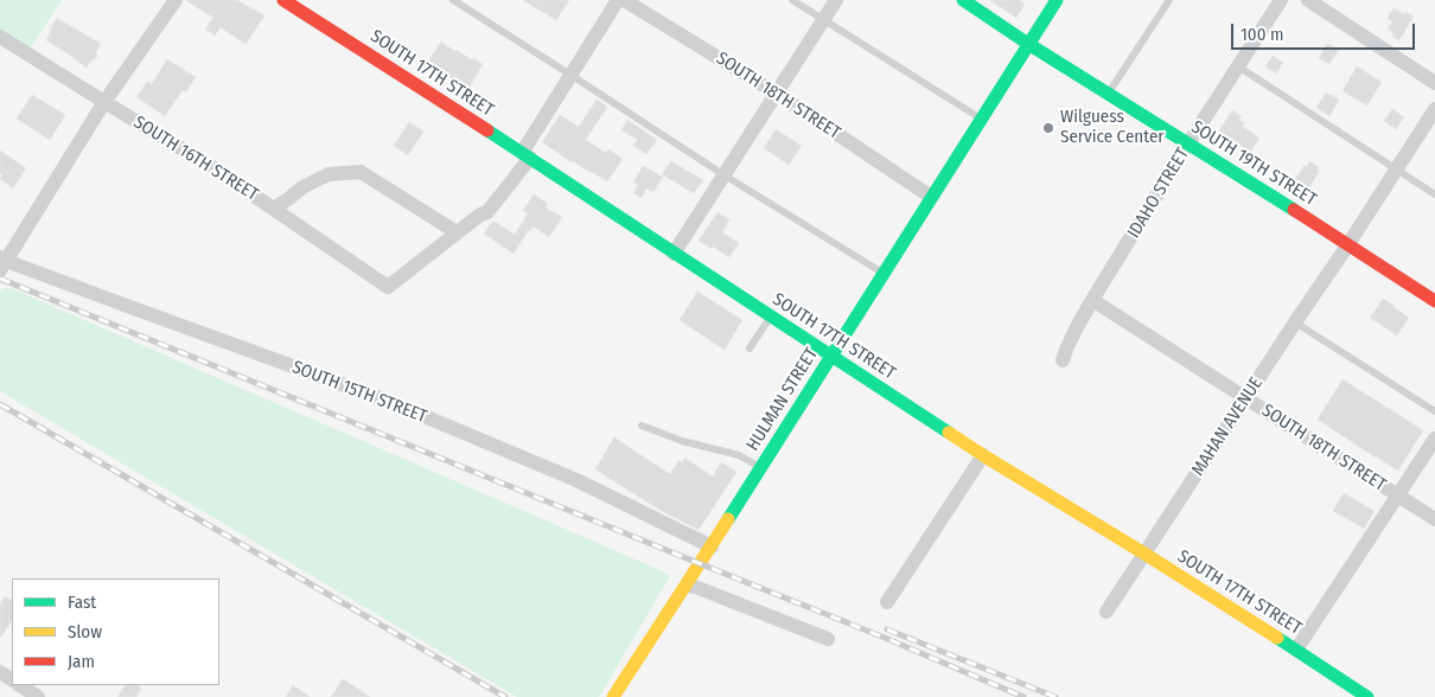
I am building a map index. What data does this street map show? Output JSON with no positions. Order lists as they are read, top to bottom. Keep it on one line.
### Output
{"streets":{"street":["SOUTH 17TH STREET","SOUTH 18TH STREET","SOUTH 16TH STREET","SOUTH 19TH STREET","IDAHO STREET","SOUTH 15TH STREET","HULMAN STREET","MAHAN AVENUE"]},"crossings":[["SOUTH 17TH STREET","HULMAN STREET"],["SOUTH 17TH STREET","MAHAN AVENUE"],["SOUTH 18TH STREET","IDAHO STREET"],["SOUTH 18TH STREET","HULMAN STREET"],["SOUTH 18TH STREET","MAHAN AVENUE"],["SOUTH 19TH STREET","IDAHO STREET"],["SOUTH 19TH STREET","HULMAN STREET"],["SOUTH 19TH STREET","MAHAN AVENUE"],["SOUTH 15TH STREET","HULMAN STREET"]],"places":["Wilguess Service Center"],"legend":["Fast","Slow","Jam"],"scale_bar":"100 m"}
